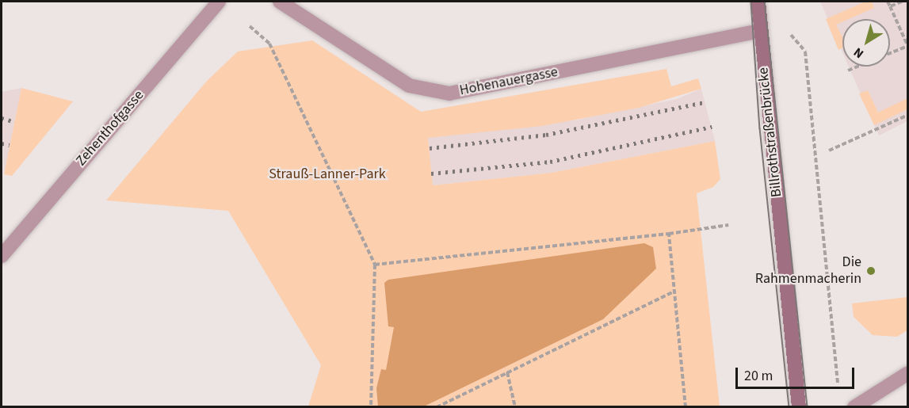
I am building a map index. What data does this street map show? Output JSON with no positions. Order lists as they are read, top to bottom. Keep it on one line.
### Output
{"streets":{"main road":["Billrothstraßenbrücke"],"street":["Hohenauergasse","Zehenthofgasse"]},"crossings":[["Hohenauergasse","Billrothstraßenbrücke"]],"parks":["Strauß-Lanner-Park"],"places":["Die Rahmenmacherin"],"scale_bar":"20 m","north":"bottom left"}
